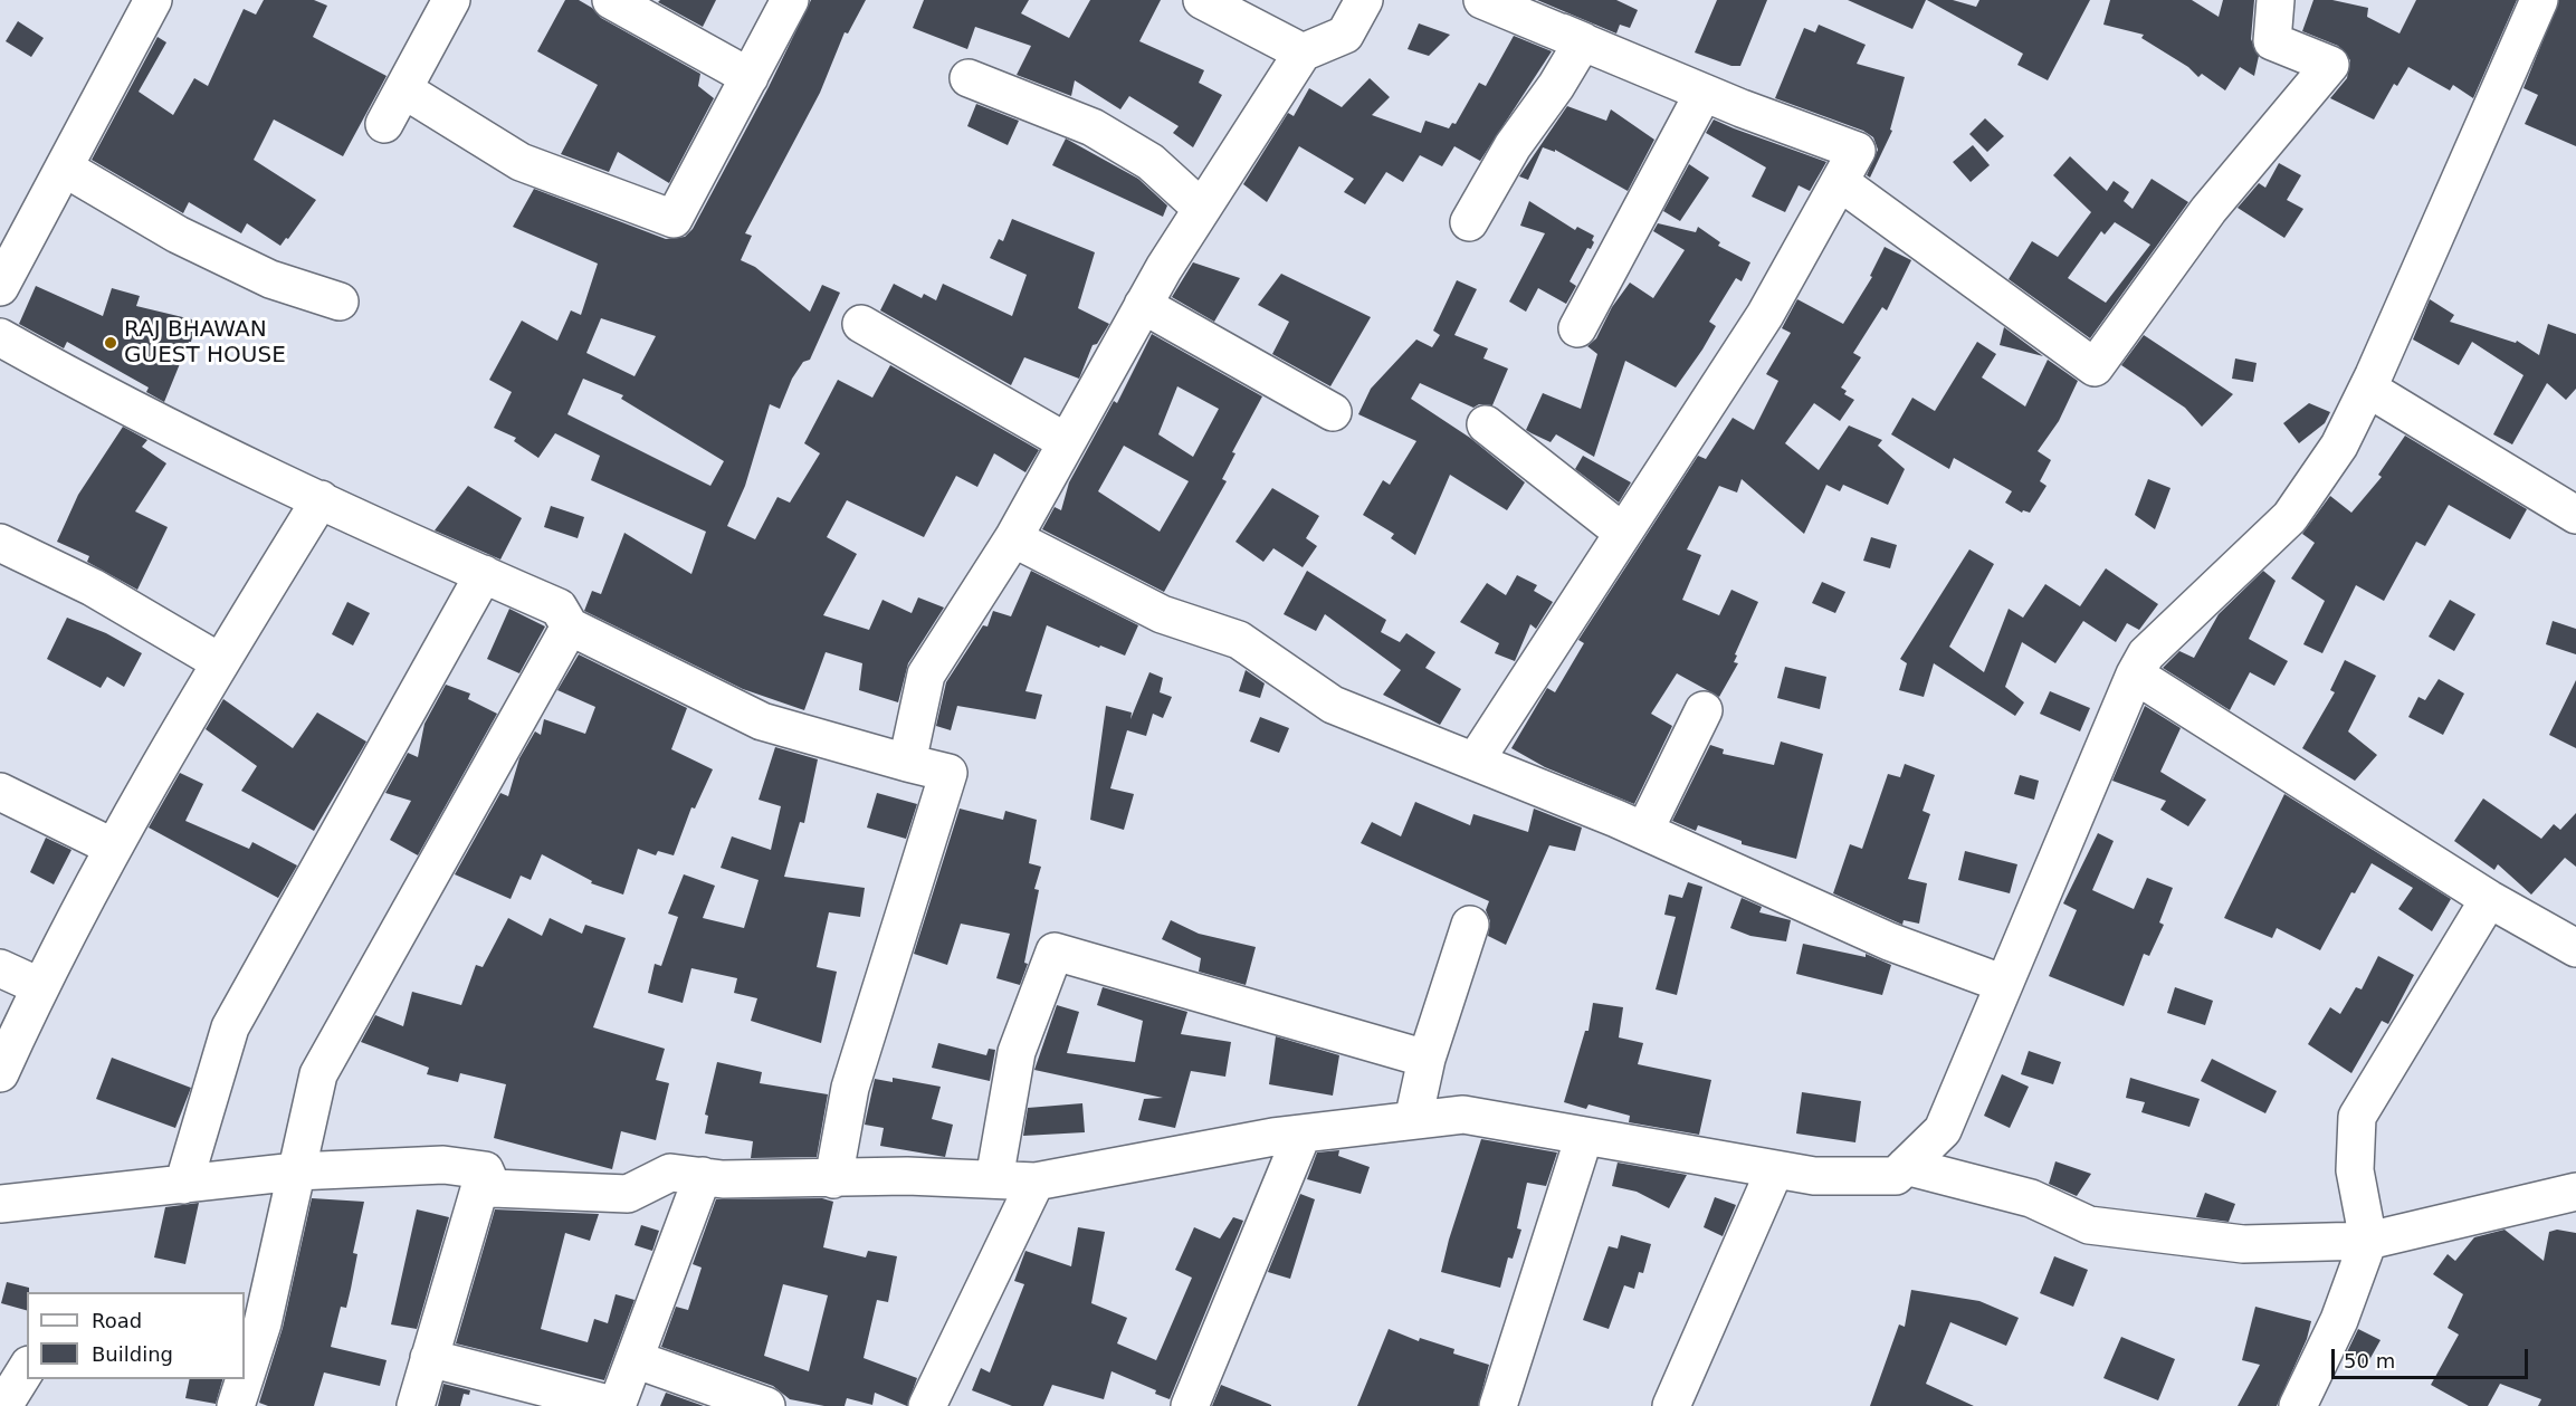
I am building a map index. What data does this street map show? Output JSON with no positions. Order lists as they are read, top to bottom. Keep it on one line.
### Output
{"places":["RAJ BHAWAN GUEST HOUSE"],"legend":["Road","Building"],"scale_bar":"50 m"}
